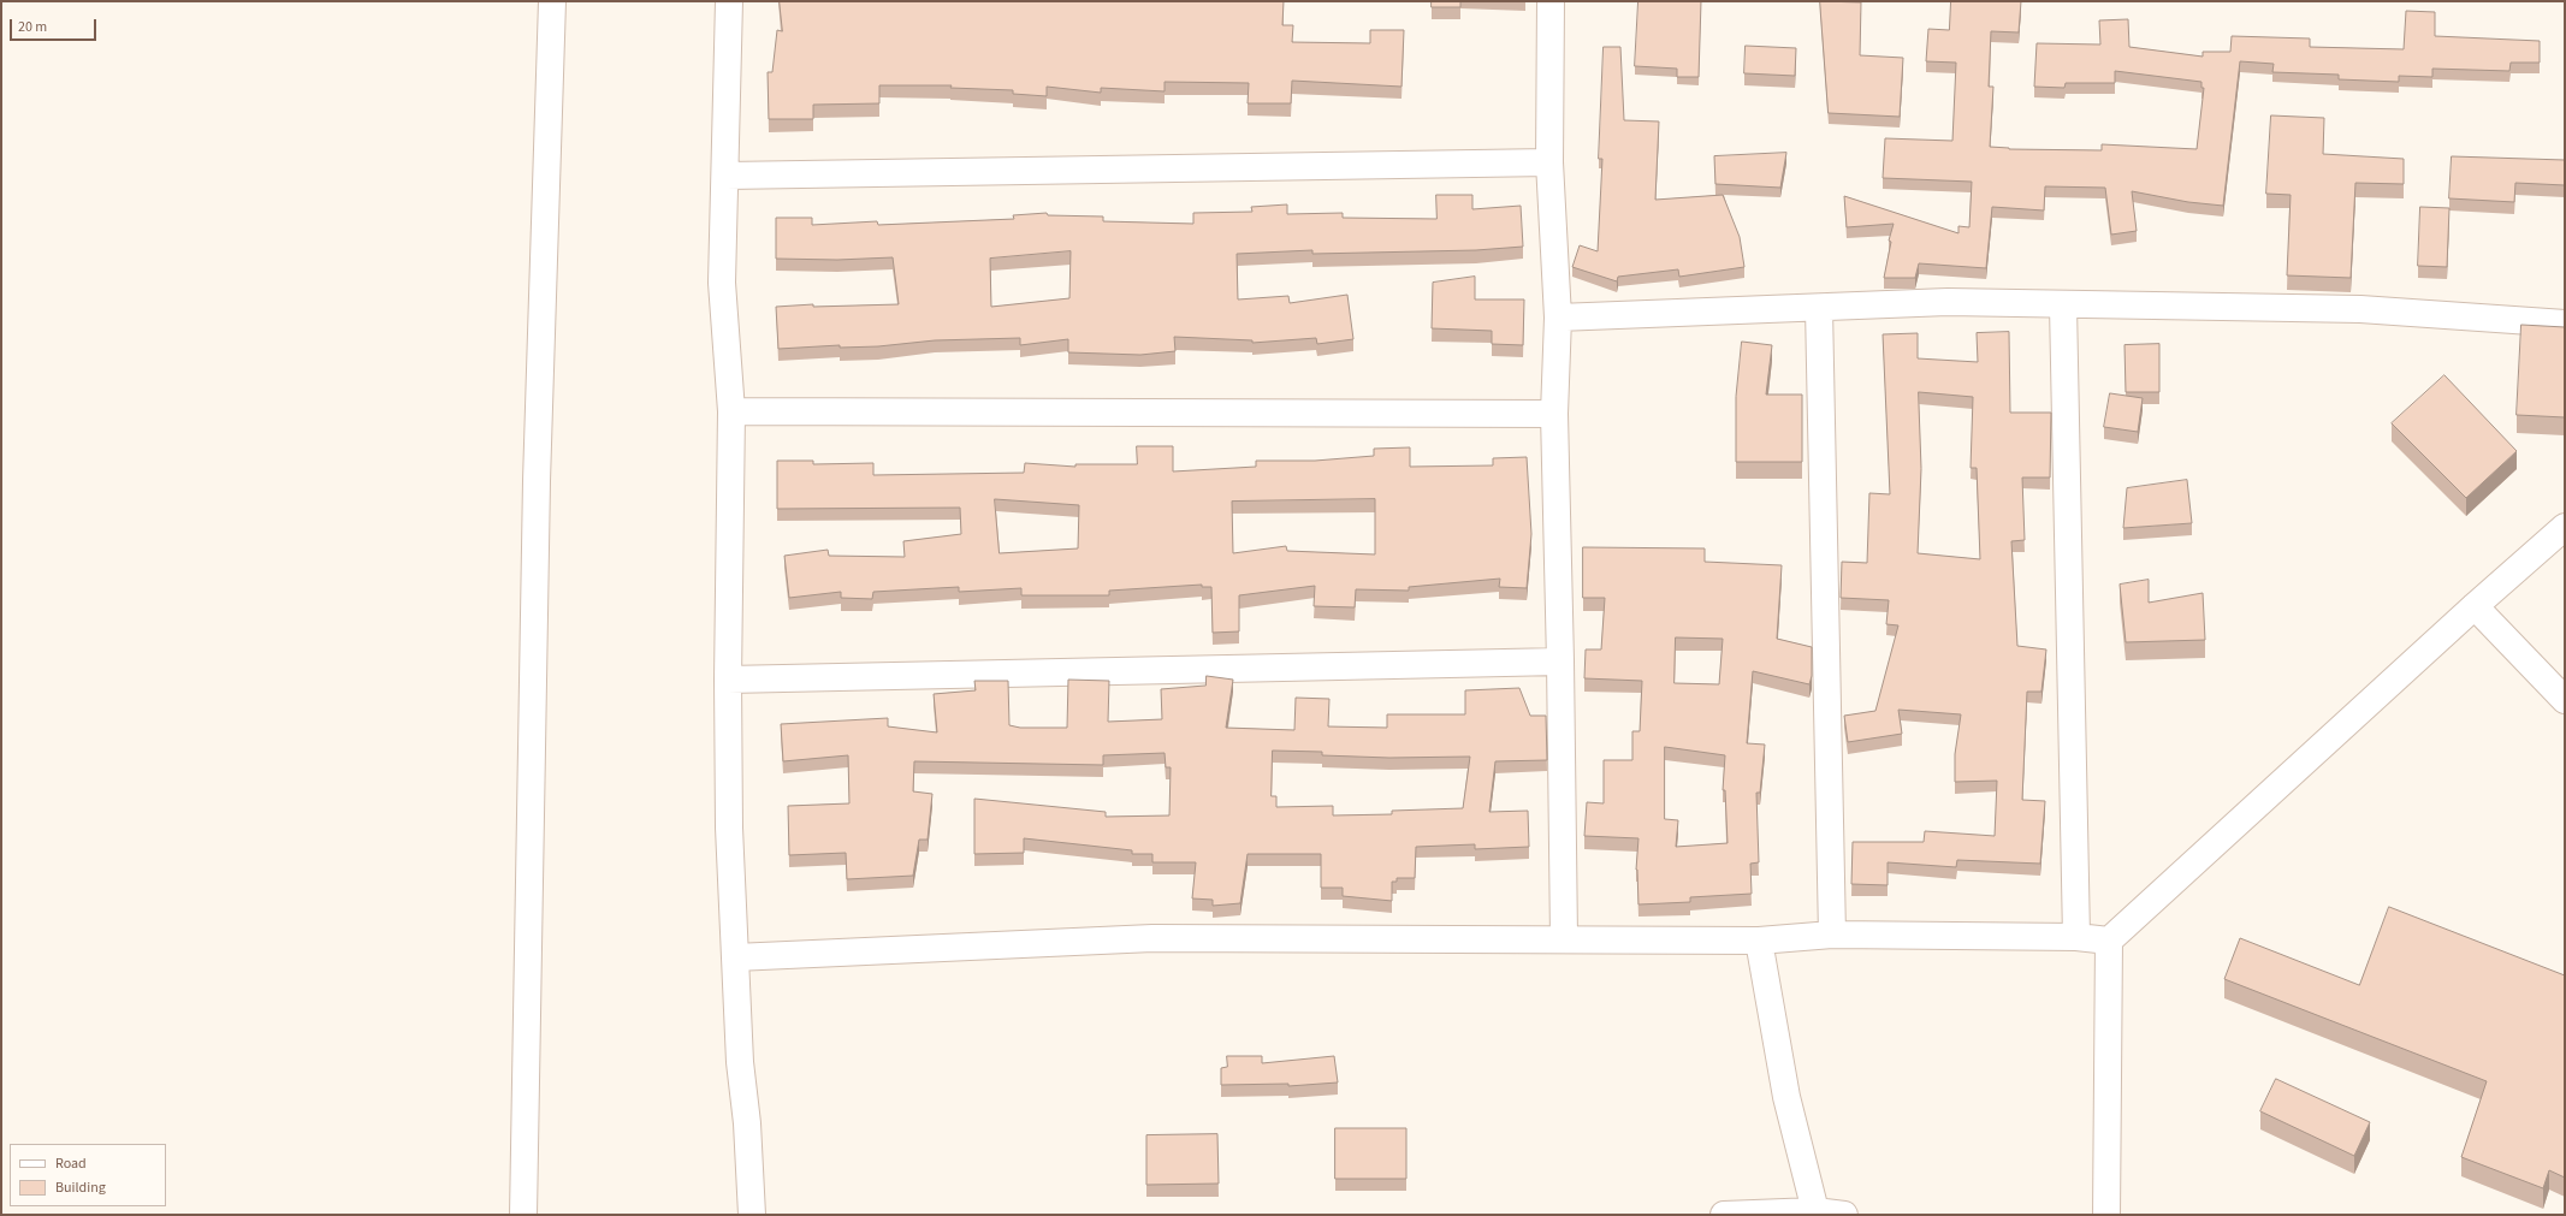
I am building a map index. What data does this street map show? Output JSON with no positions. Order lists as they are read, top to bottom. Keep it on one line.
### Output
{"legend":["Road","Building"],"scale_bar":"20 m"}
